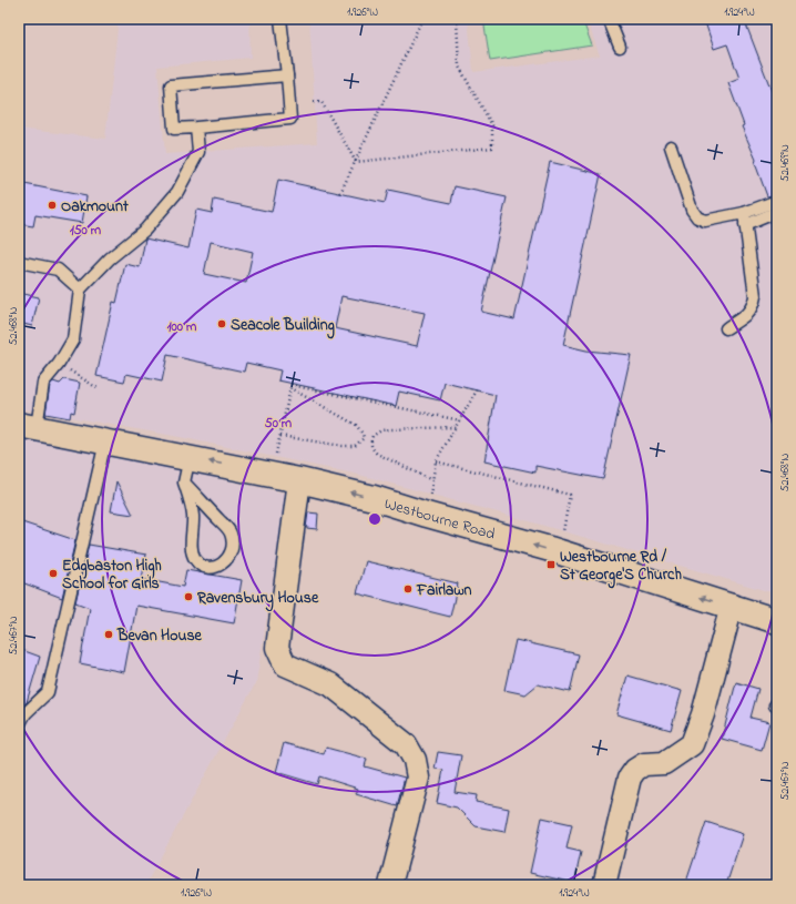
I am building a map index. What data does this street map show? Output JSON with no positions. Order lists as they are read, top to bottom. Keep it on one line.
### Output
{"streets":{"main road":["Westbourne Road"]},"one_way":["Westbourne Road"],"places":{"other":["Oakmount","Seacole Building","Edgbaston High School for Girls","Fairlawn","Ravensbury House","Bevan House"],"transit":["Westbourne Rd / St George'S Church"]},"coordinates":["1.926°W","1.924°W","52.469°N","52.468°N","52.467°N"],"rings":["150 m","100 m","50 m"]}
